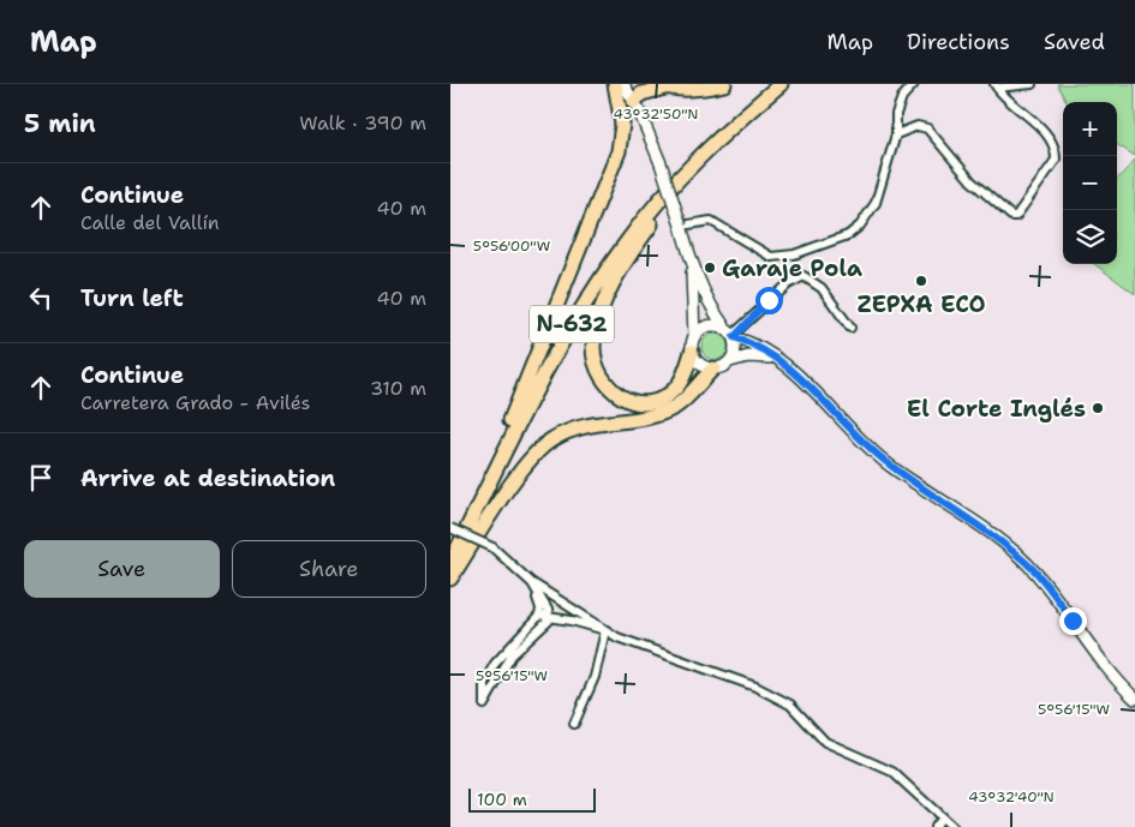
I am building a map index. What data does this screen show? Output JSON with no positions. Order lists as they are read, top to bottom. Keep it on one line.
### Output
{"streets":{"highway":["N-632"]},"places":["Garaje Pola","ZEPXA ECO","El Corte Inglés"],"scale_bar":"100 m","page":{"header":"Map","nav":["Map","Directions","Saved"],"heading":["5 min","Walk · 390 m"],"map_buttons":["+","−"],"list":[["Continue","Calle del Vallín","40 m"],["Turn left","40 m"],["Continue","Carretera Grado - Avilés","310 m"],"Arrive at destination"],"buttons":["Save","Share"],"scale":"100 m"},"coordinates":["43°32'50\"N","5°56'00\"W","5°56'15\"W","43°32'40\"N"]}
